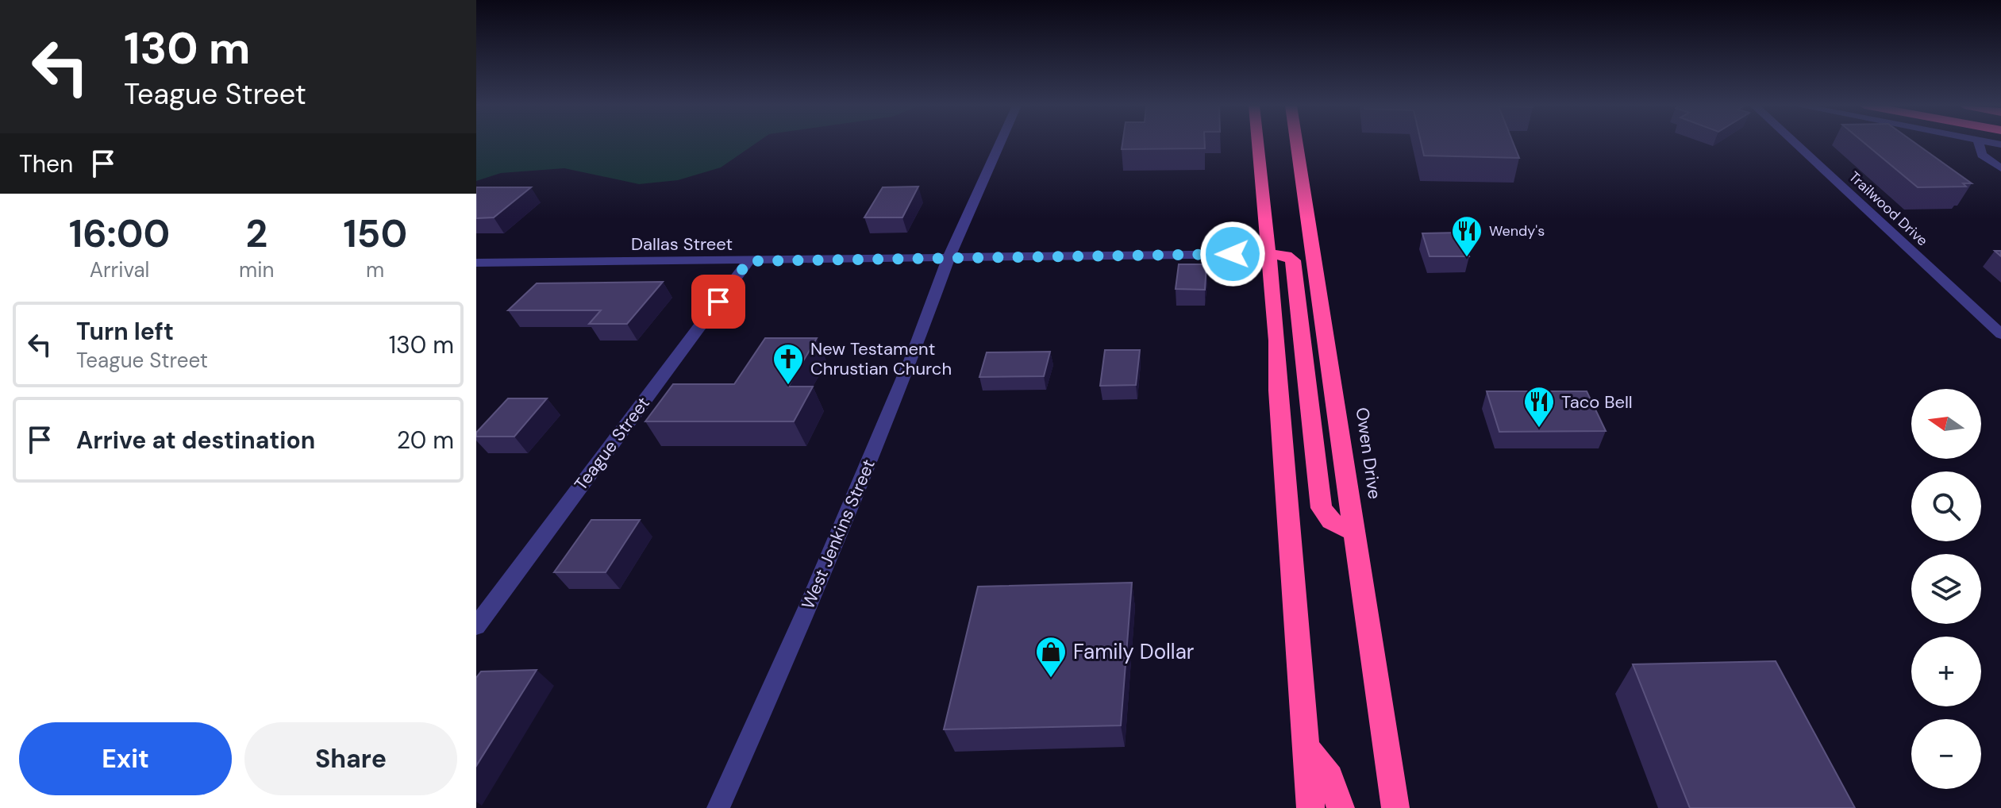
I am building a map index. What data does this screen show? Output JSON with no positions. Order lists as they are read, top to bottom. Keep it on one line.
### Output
{"streets":{"highway":["Owen Drive"],"street":["Trailwood Drive","Dallas Street","Teague Street","West Jenkins Street"]},"crossings":[["Dallas Street","Teague Street"],["Dallas Street","West Jenkins Street"]],"places":{"restaurant":["Wendy's","Taco Bell"],"church":["New Testament Chrustian Church"],"shop":["Family Dollar"]},"north":"left","page":{"turn":["130 m","Teague Street"],"then":"Then","eta":["16:00","Arrival","2","min","150","m"],"list":[{"name":"Turn left","note":"Teague Street","value":"130 m"},{"name":"Arrive at destination","value":"20 m"}],"map_buttons":["+","−"],"buttons":["Exit","Share"]}}
